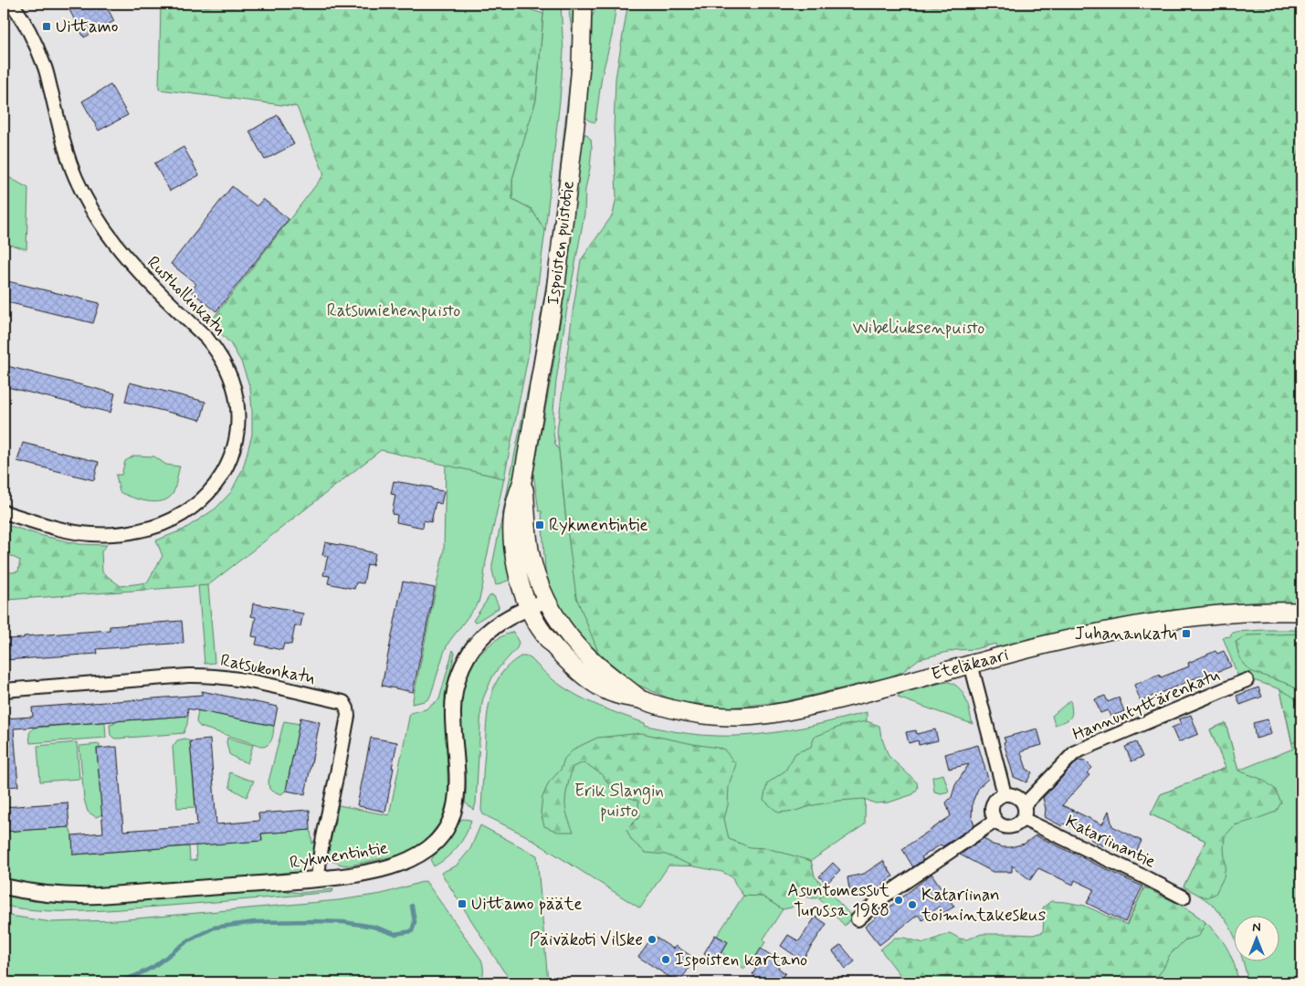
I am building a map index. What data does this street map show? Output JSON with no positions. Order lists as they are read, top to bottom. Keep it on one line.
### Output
{"streets":{"main road":["Ispoisten puistotie","Eteläkaari"],"street":["Rusthollinkatu","Ratsukonkatu","Hannuntyttärenkatu","Katariinantie","Rykmentintie"]},"crossings":[["Ispoisten puistotie","Eteläkaari"],["Ispoisten puistotie","Rykmentintie"],["Eteläkaari","Rykmentintie"],["Ratsukonkatu","Rykmentintie"],["Hannuntyttärenkatu","Katariinantie"]],"parks":["Ratsumiehenpuisto","Wibeliuksenpuisto","Erik Slangin puisto"],"places":{"transit":["Uittamo","Rykmentintie","Juhanankatu","Uittamo pääte"],"other":["Asuntomessut Turussa 1988","Katariinan toimintakeskus","Päiväkoti Vilske","Ispoisten kartano"]},"north":"top"}
